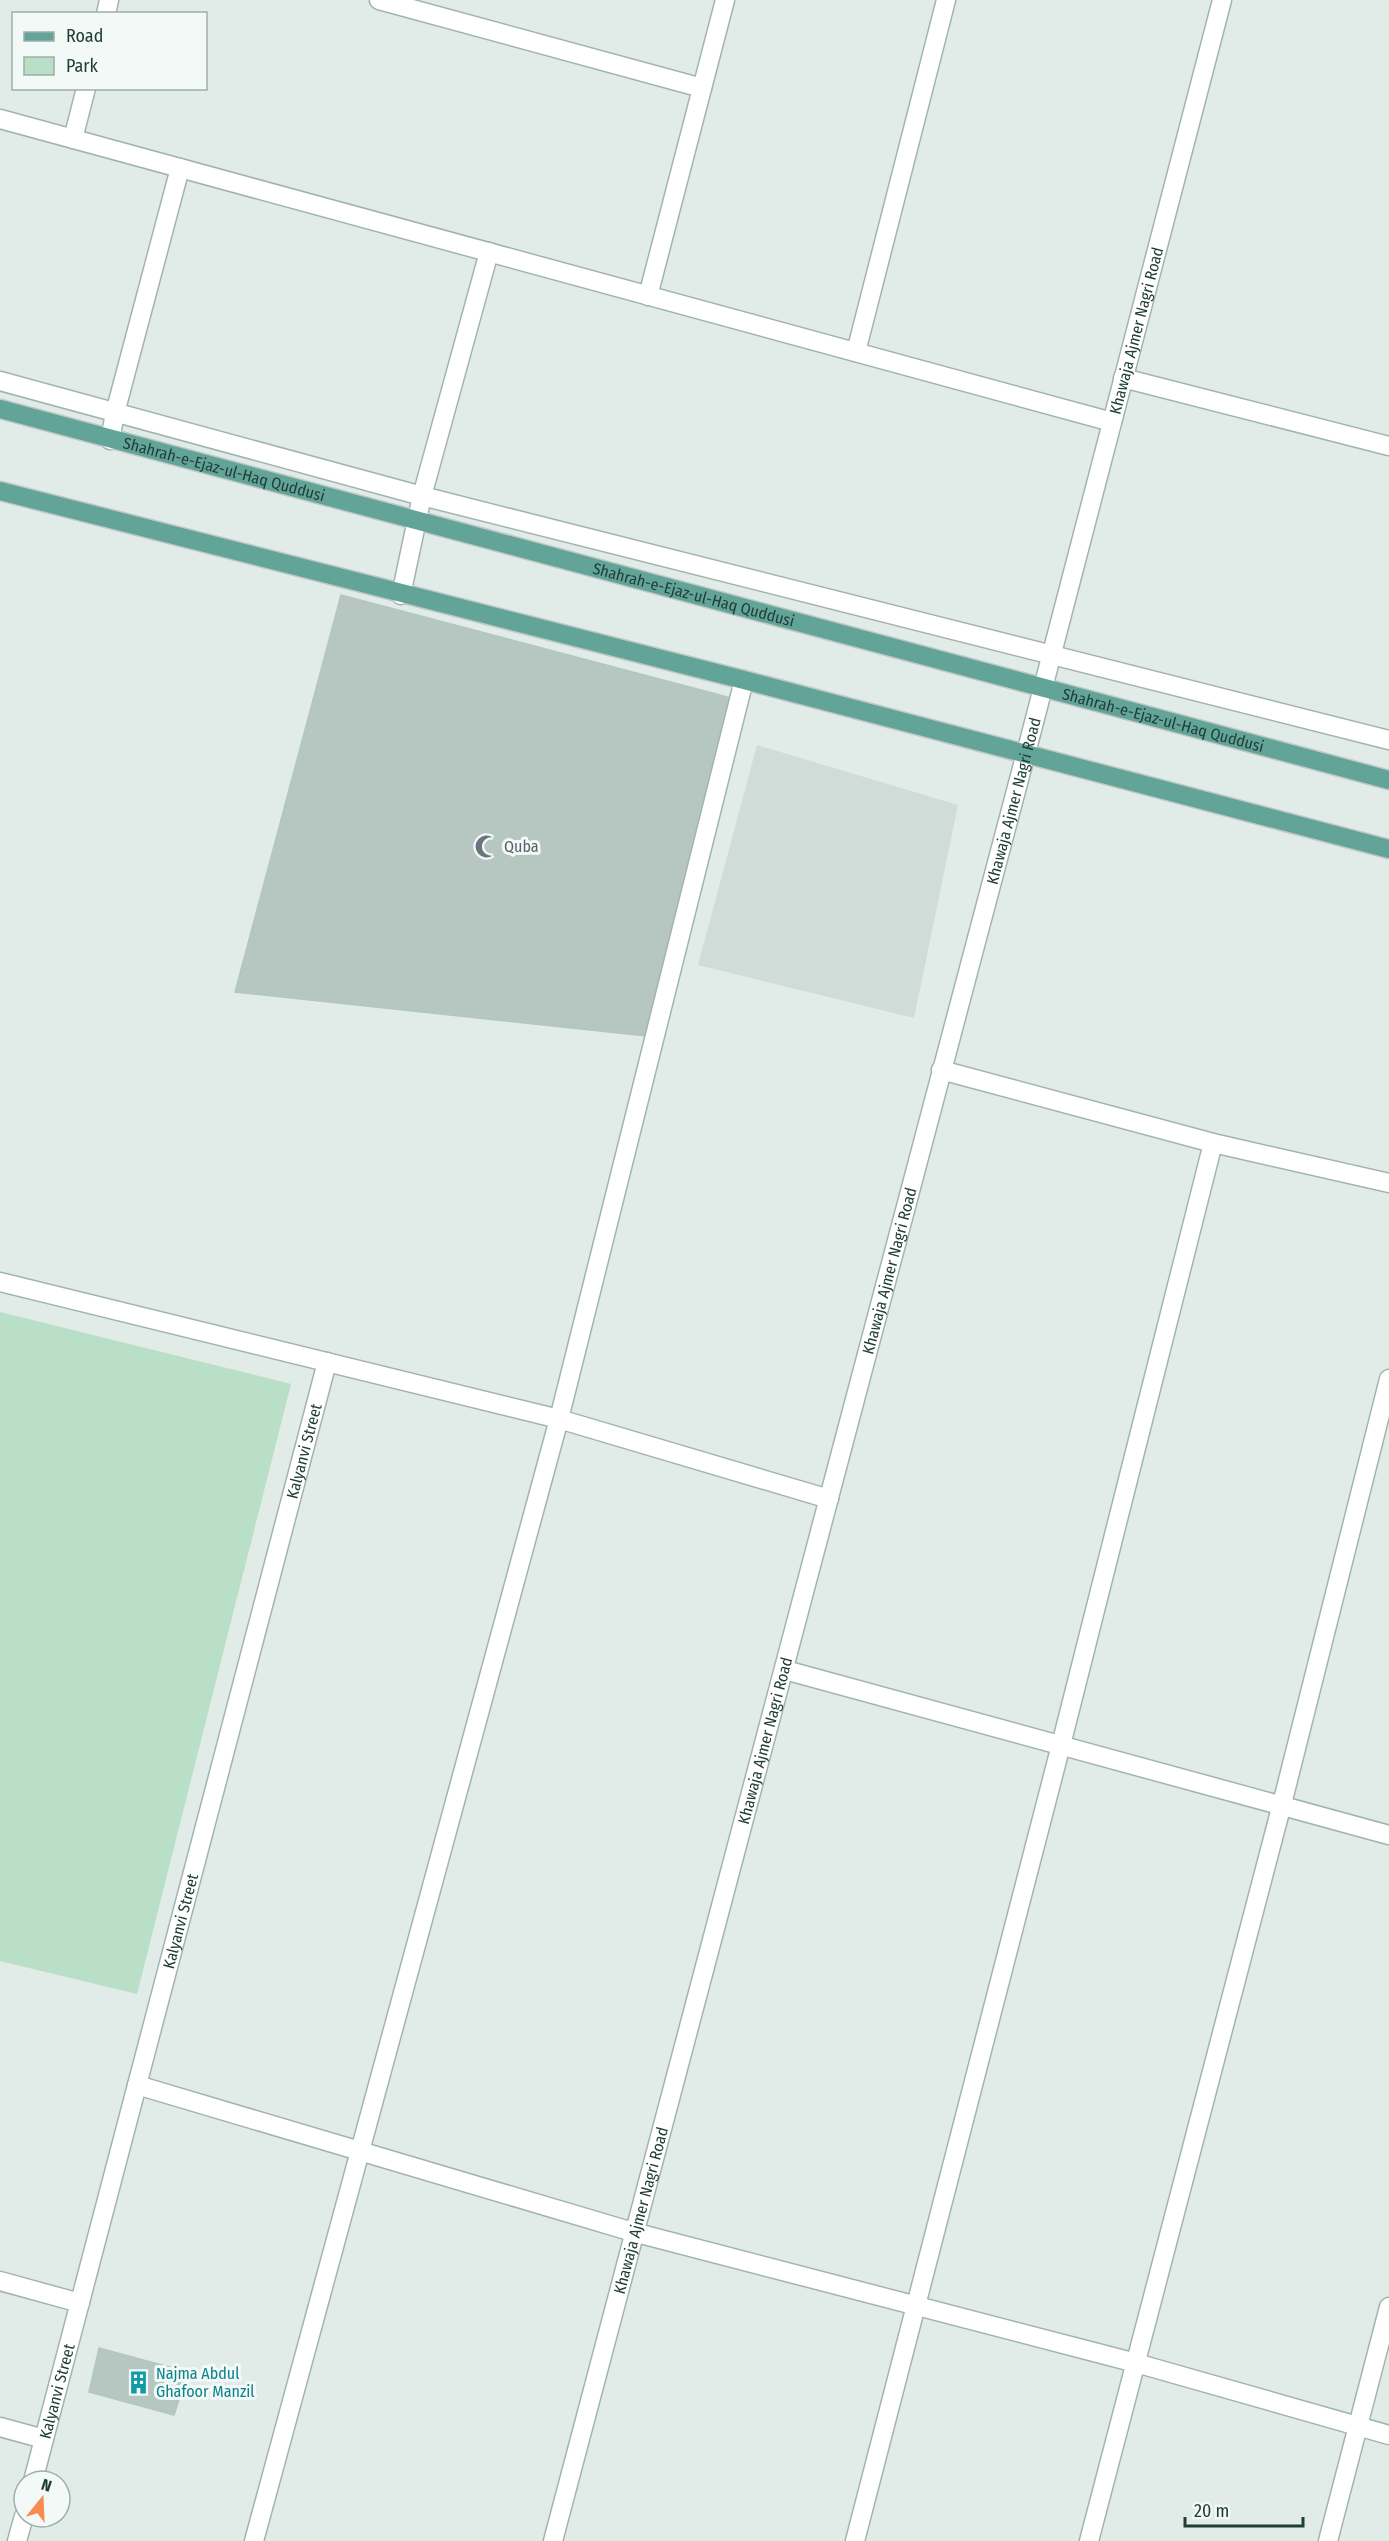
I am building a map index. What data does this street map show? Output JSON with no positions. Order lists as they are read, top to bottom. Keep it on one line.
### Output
{"streets":{"main road":["Shahrah-e-Ejaz-ul-Haq Quddusi"],"street":["Khawaja Ajmer Nagri Road","Kalyanvi Street"]},"crossings":[["Khawaja Ajmer Nagri Road","Shahrah-e-Ejaz-ul-Haq Quddusi"]],"places":{"mosque":["Quba"],"building":["Najma Abdul Ghafoor Manzil"]},"legend":["Road","Park"],"scale_bar":"20 m","north":"top"}
